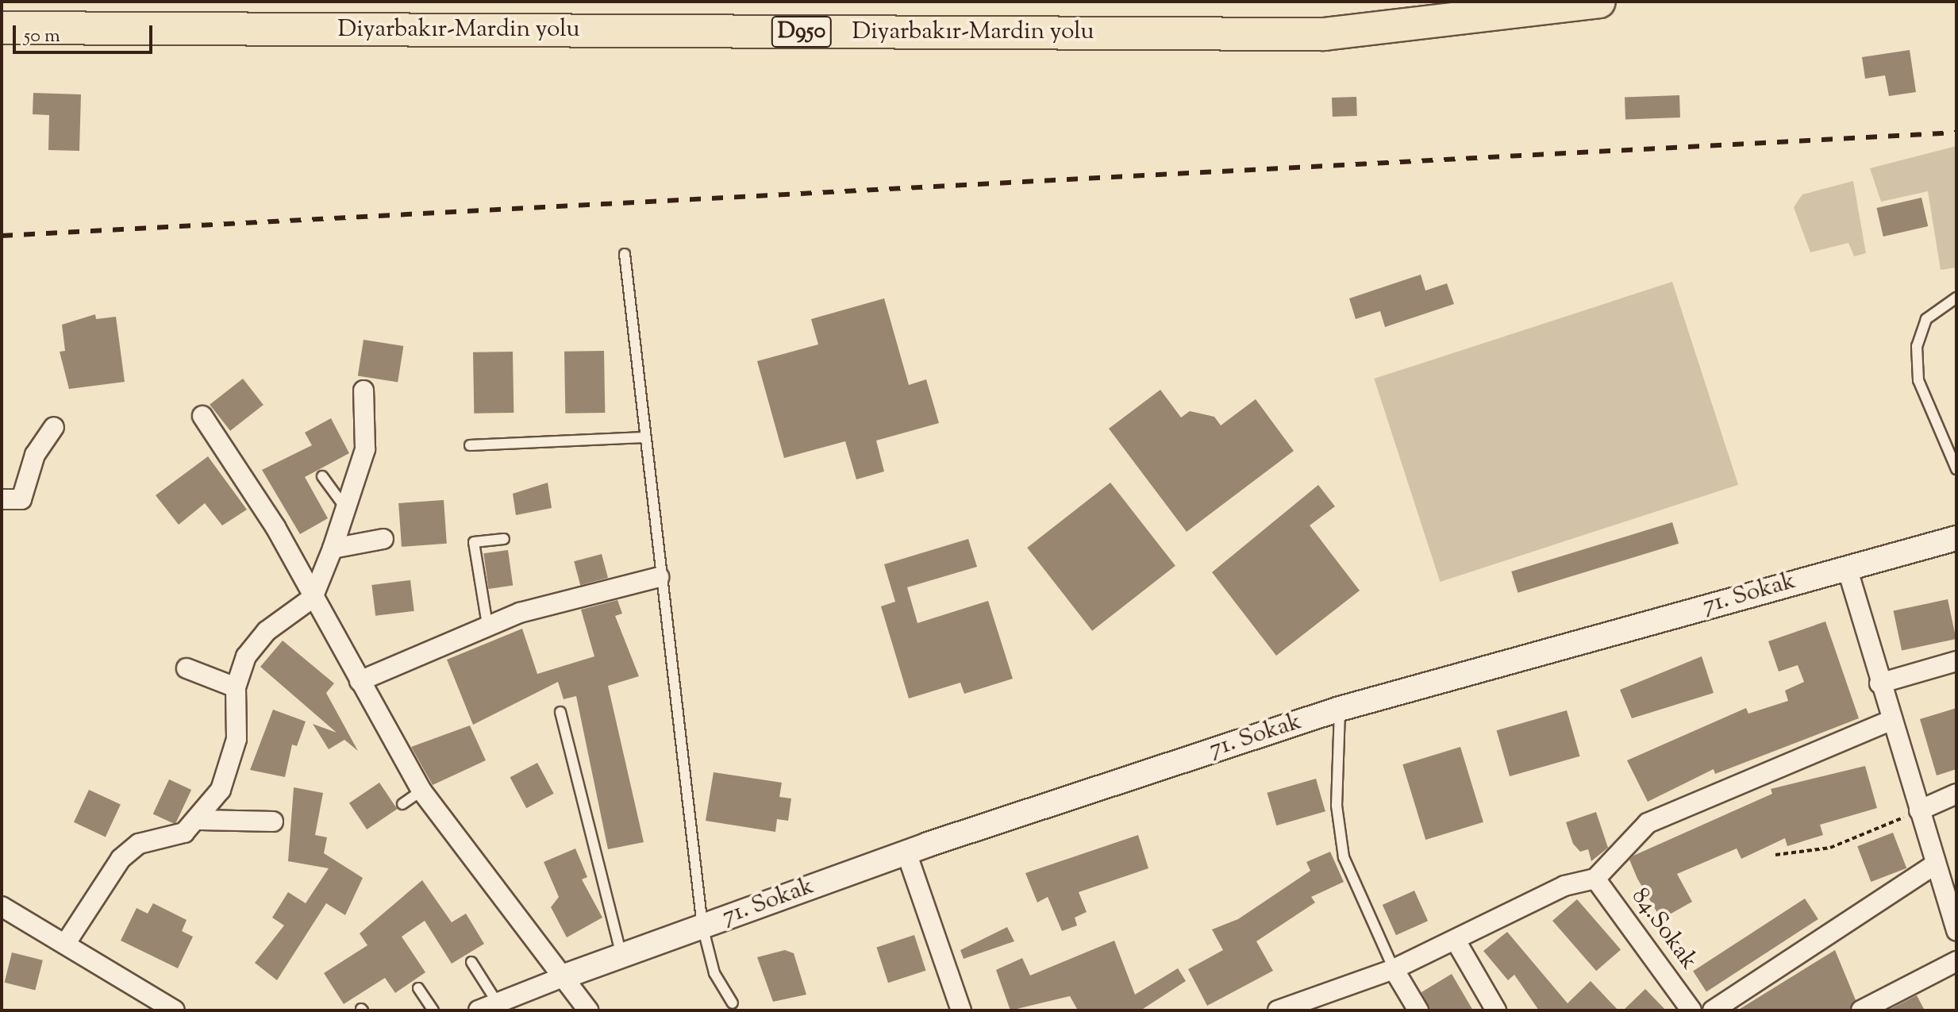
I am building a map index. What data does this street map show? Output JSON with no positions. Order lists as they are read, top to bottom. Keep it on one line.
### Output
{"streets":{"highway":["Diyarbakır-Mardin yolu","D950"],"street":["71. Sokak","84.Sokak"]},"scale_bar":"50 m"}
